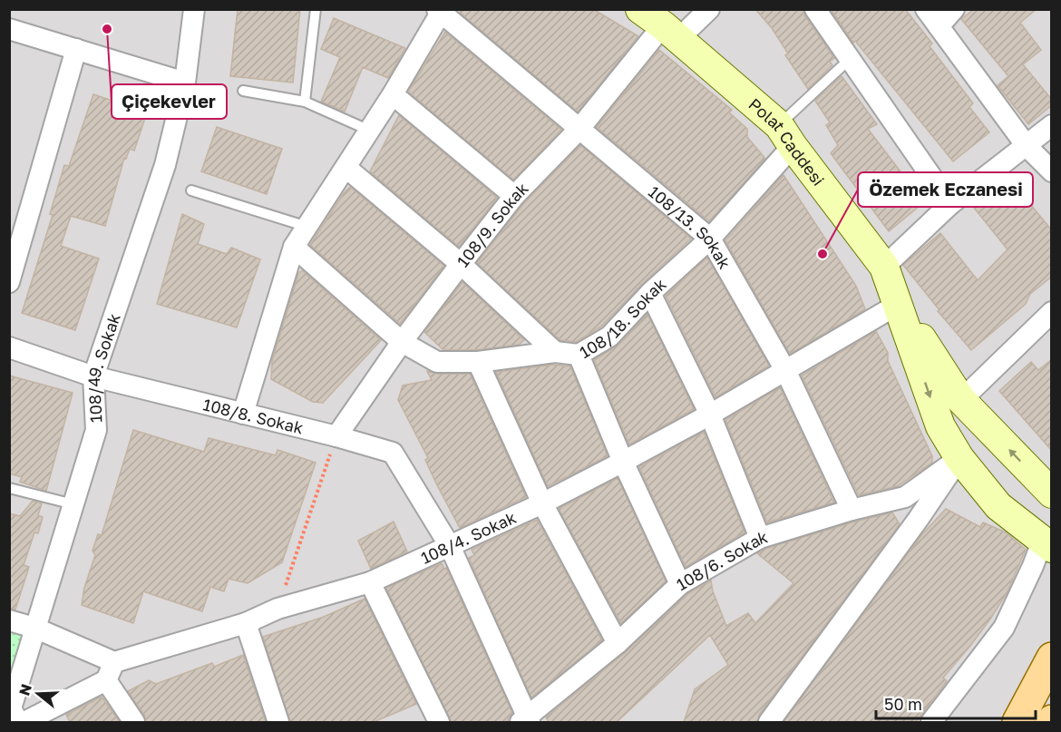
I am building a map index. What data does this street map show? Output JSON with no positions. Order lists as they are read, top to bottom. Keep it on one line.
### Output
{"streets":{"main road":["Polat Caddesi"],"street":["108/9. Sokak","108/13. Sokak","108/18. Sokak","108/49. Sokak","108/8. Sokak","108/4. Sokak","108/6. Sokak"]},"crossings":[["Polat Caddesi","108/9. Sokak"],["Polat Caddesi","108/18. Sokak"],["Polat Caddesi","108/4. Sokak"],["Polat Caddesi","108/6. Sokak"],["108/9. Sokak","108/13. Sokak"],["108/9. Sokak","108/18. Sokak"],["108/9. Sokak","108/8. Sokak"],["108/13. Sokak","108/18. Sokak"],["108/13. Sokak","108/4. Sokak"],["108/13. Sokak","108/6. Sokak"],["108/49. Sokak","108/8. Sokak"],["108/8. Sokak","108/4. Sokak"],["108/8. Sokak","108/6. Sokak"]],"places":["Çiçekevler","Özemek Eczanesi"],"scale_bar":"50 m","north":"left"}
